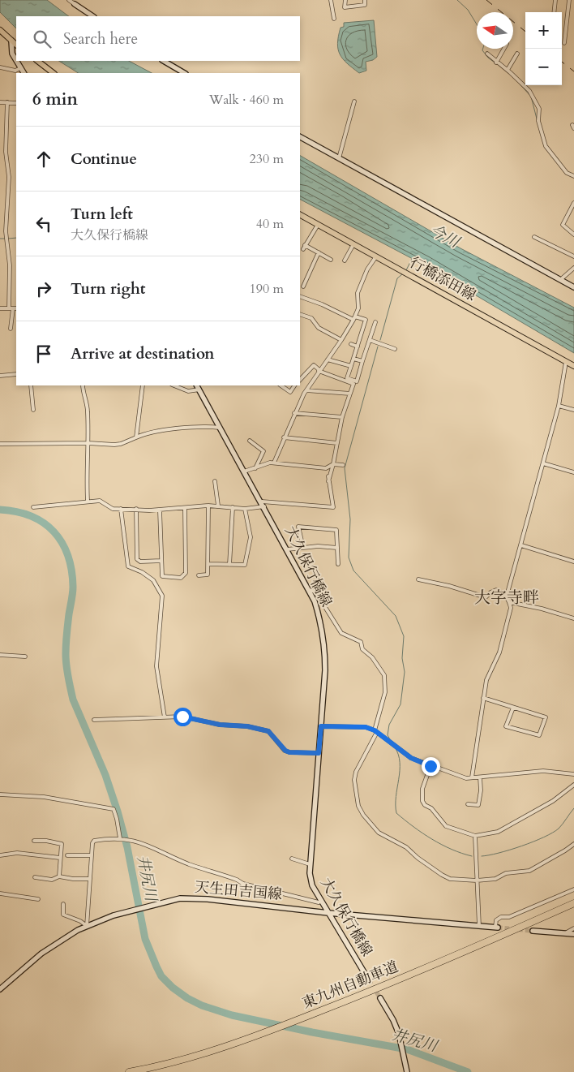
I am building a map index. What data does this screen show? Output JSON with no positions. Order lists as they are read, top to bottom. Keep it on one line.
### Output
{"streets":{"highway":["東九州自動車道"],"main road":["行橋添田線","大久保行橋線","天生田吉国線"]},"crossings":[["大久保行橋線","天生田吉国線"]],"districts":["大字寺畔"],"water":["今川","井尻川"],"north":"left","page":{"map_buttons":["+","−"],"search":"Search here","heading":["6 min","Walk · 460 m"],"list":[["Continue","230 m"],["Turn left","大久保行橋線","40 m"],["Turn right","190 m"],"Arrive at destination"]}}
